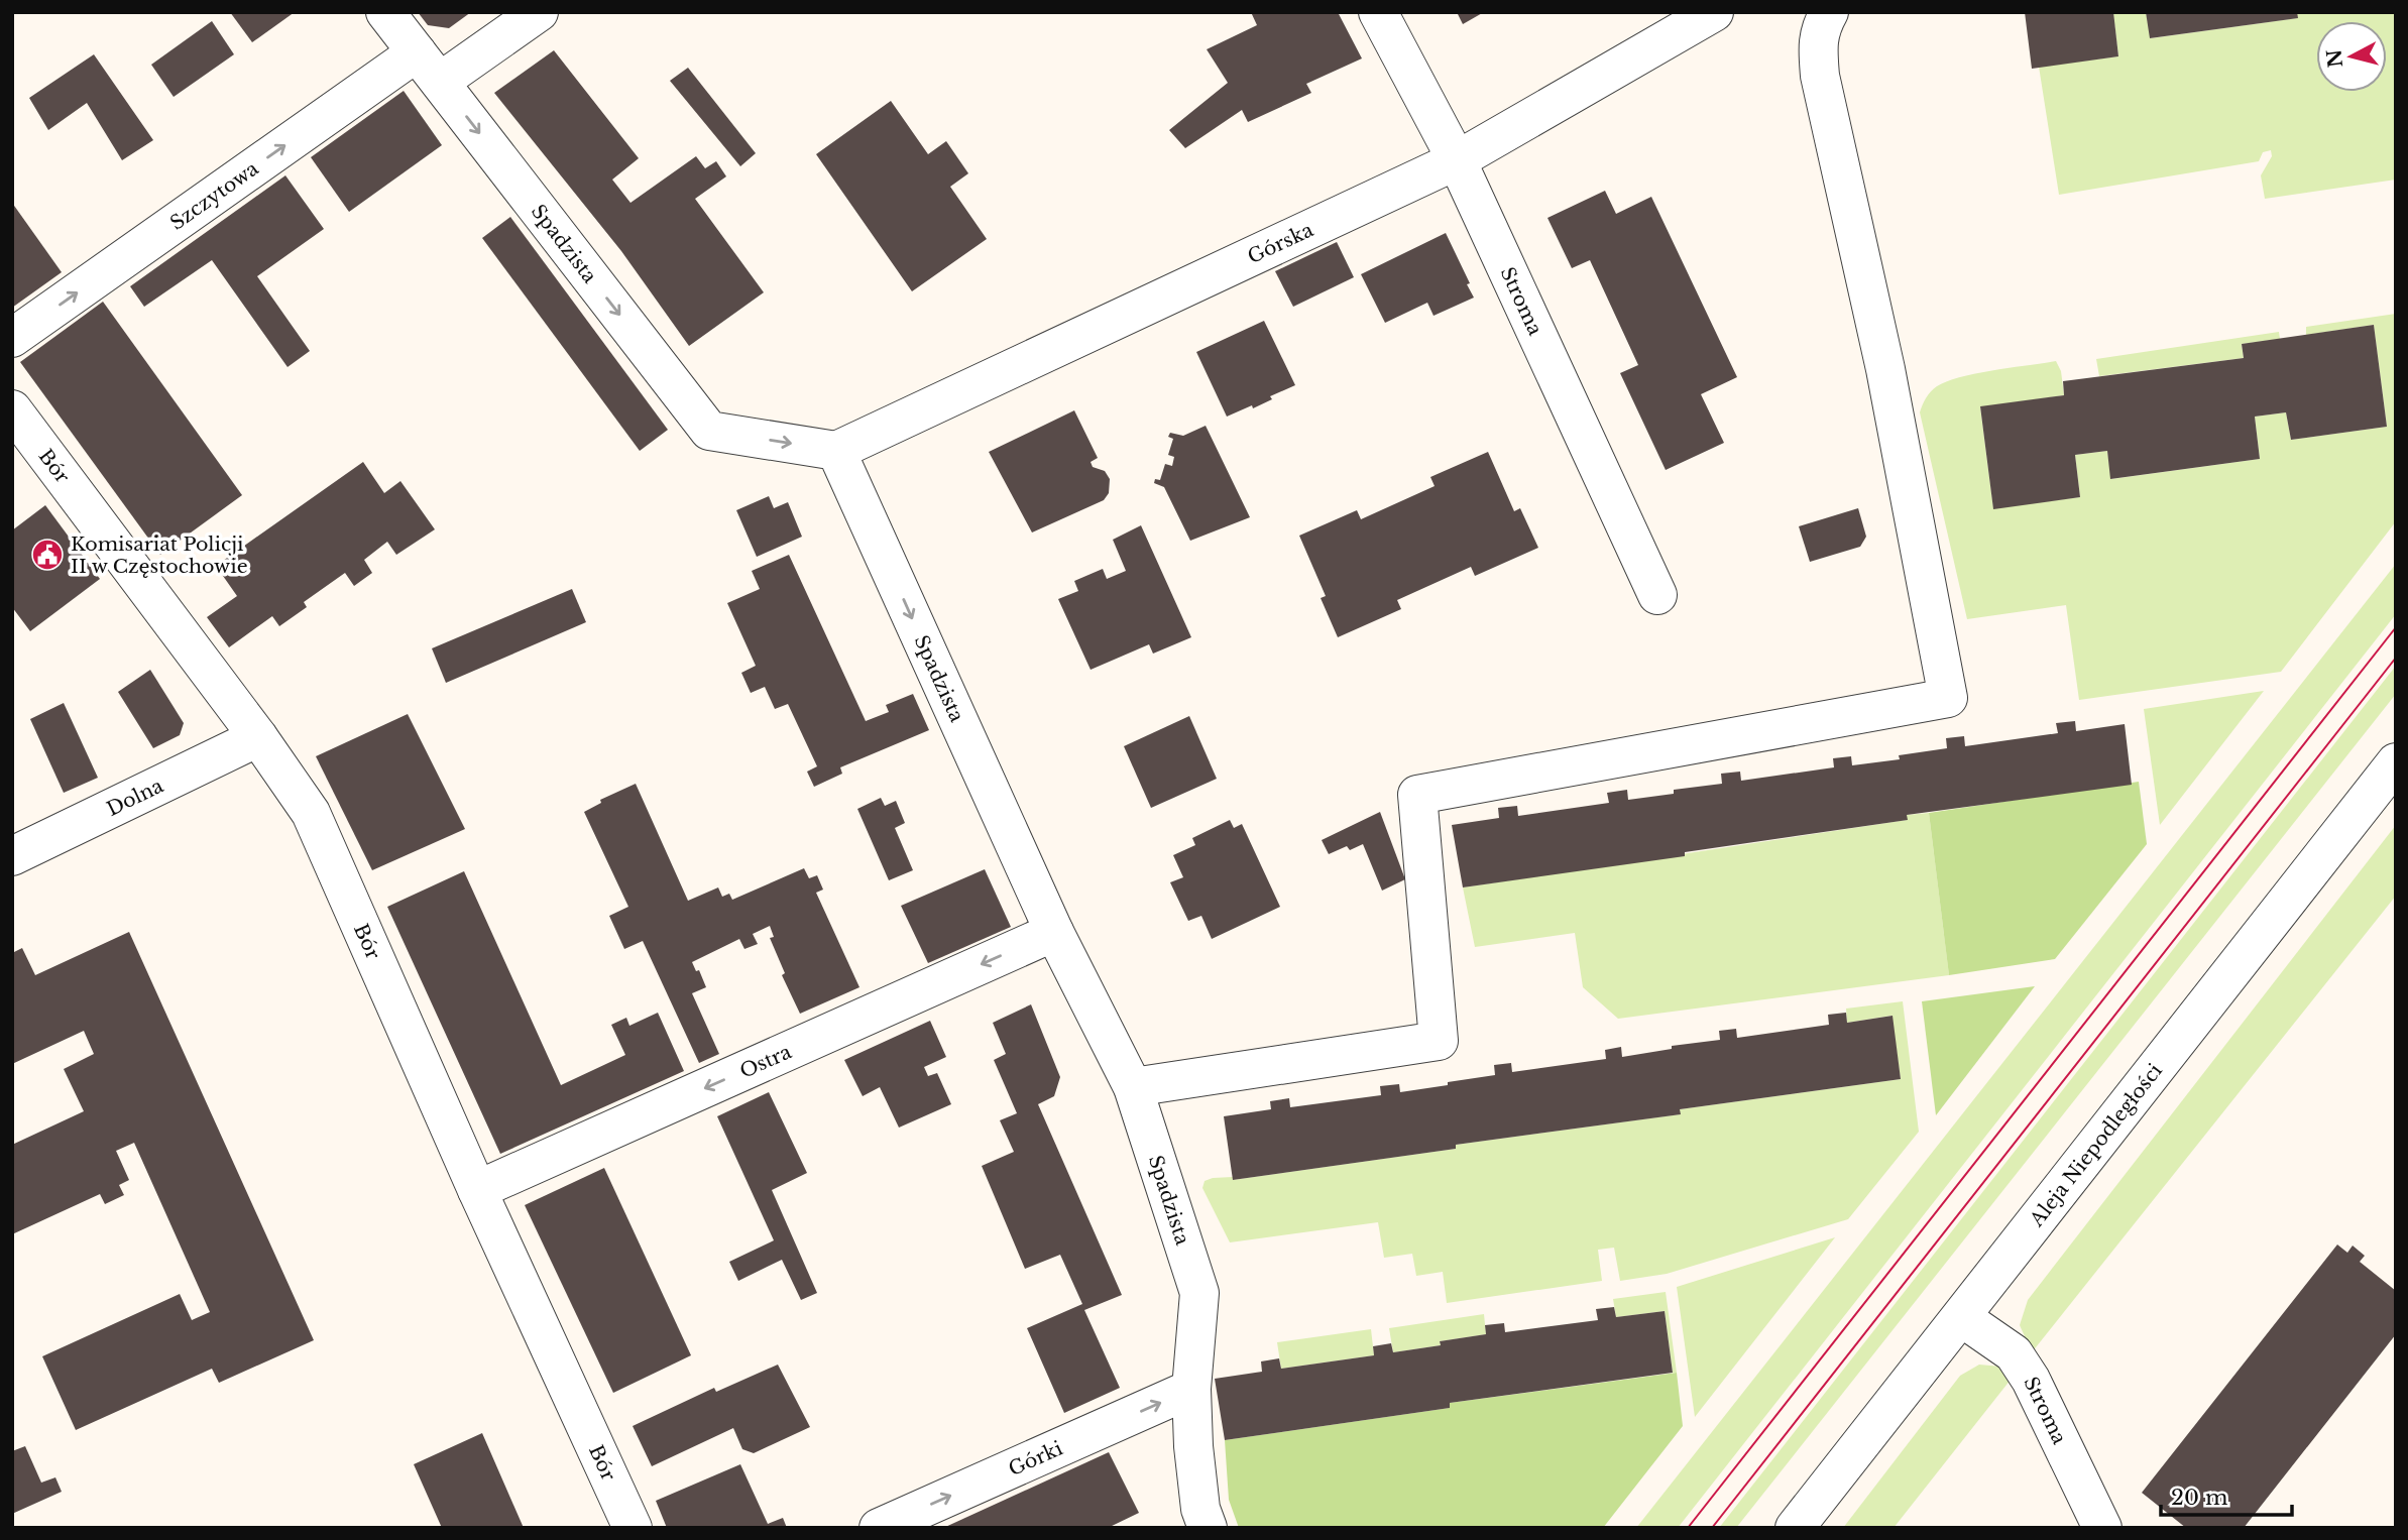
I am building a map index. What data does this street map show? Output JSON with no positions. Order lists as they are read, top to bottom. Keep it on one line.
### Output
{"streets":{"street":["Szczytowa","Spadzista","Górska","Stroma","Bór","Dolna","Ostra","Aleja Niepodległości","Górki"]},"crossings":[["Szczytowa","Spadzista"],["Spadzista","Górska"],["Spadzista","Ostra"],["Spadzista","Górki"],["Górska","Stroma"],["Stroma","Aleja Niepodległości"],["Bór","Dolna"],["Bór","Ostra"]],"one_way":["Szczytowa","Spadzista","Ostra","Górki"],"places":{"public building":["Komisariat Policji II w Częstochowie"]},"scale_bar":"20 m","north":"left"}
